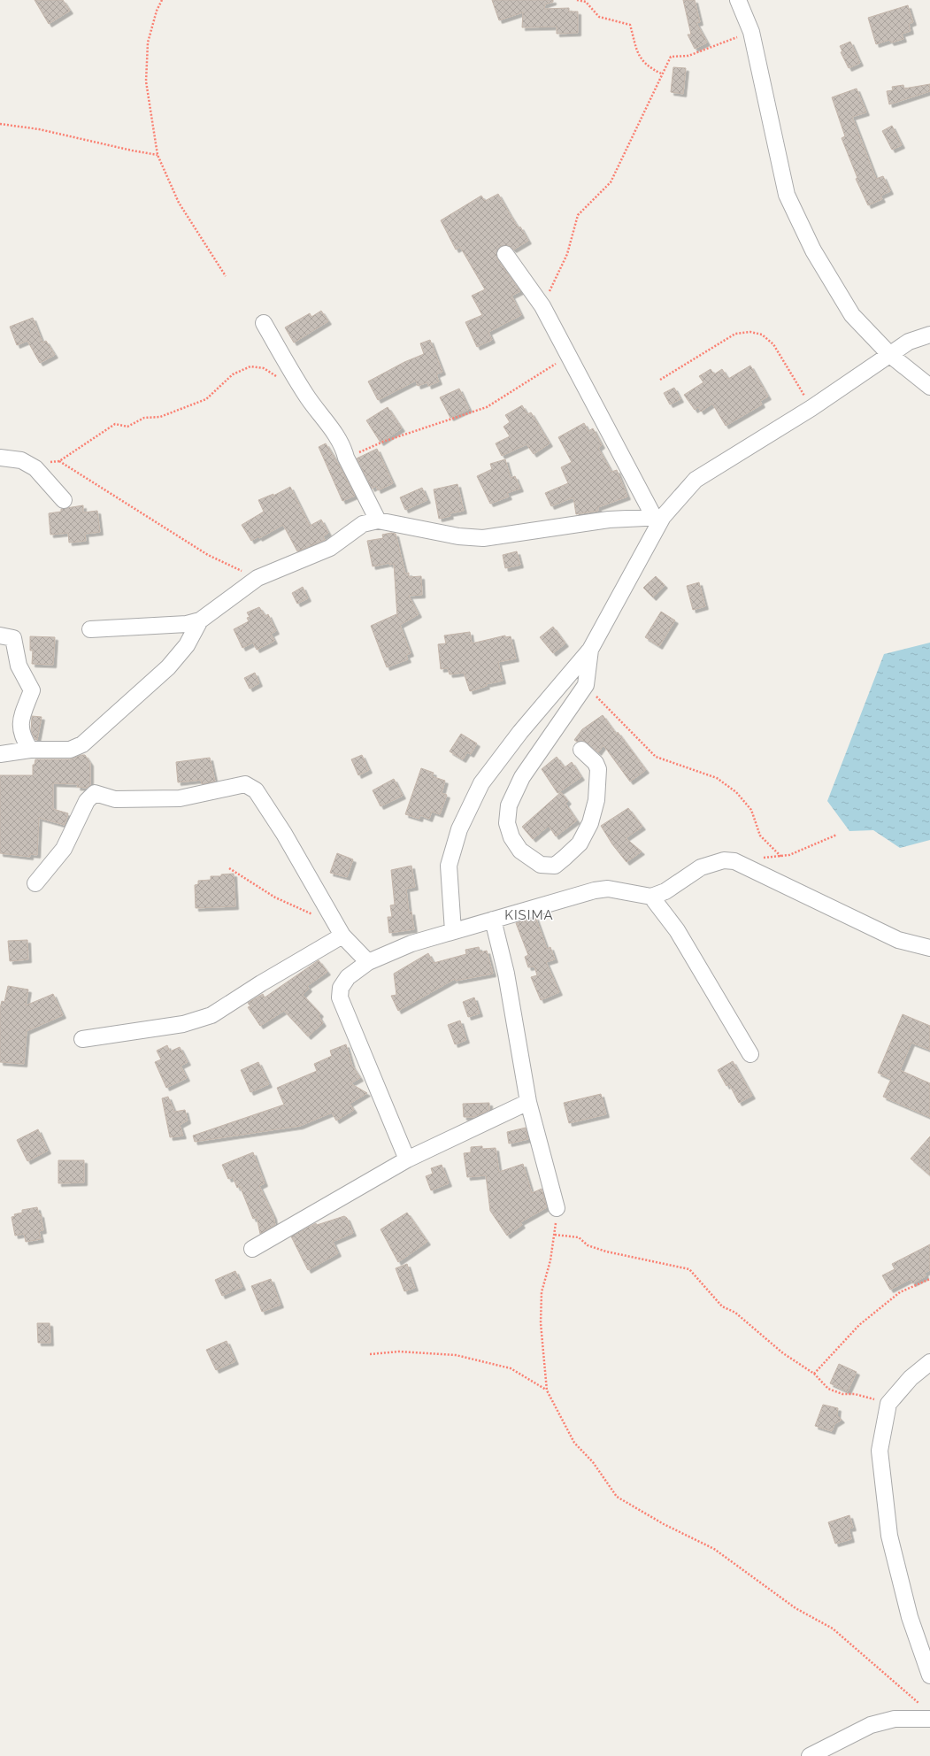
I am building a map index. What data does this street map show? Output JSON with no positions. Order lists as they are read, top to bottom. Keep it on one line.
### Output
{"districts":["KISIMA"]}
